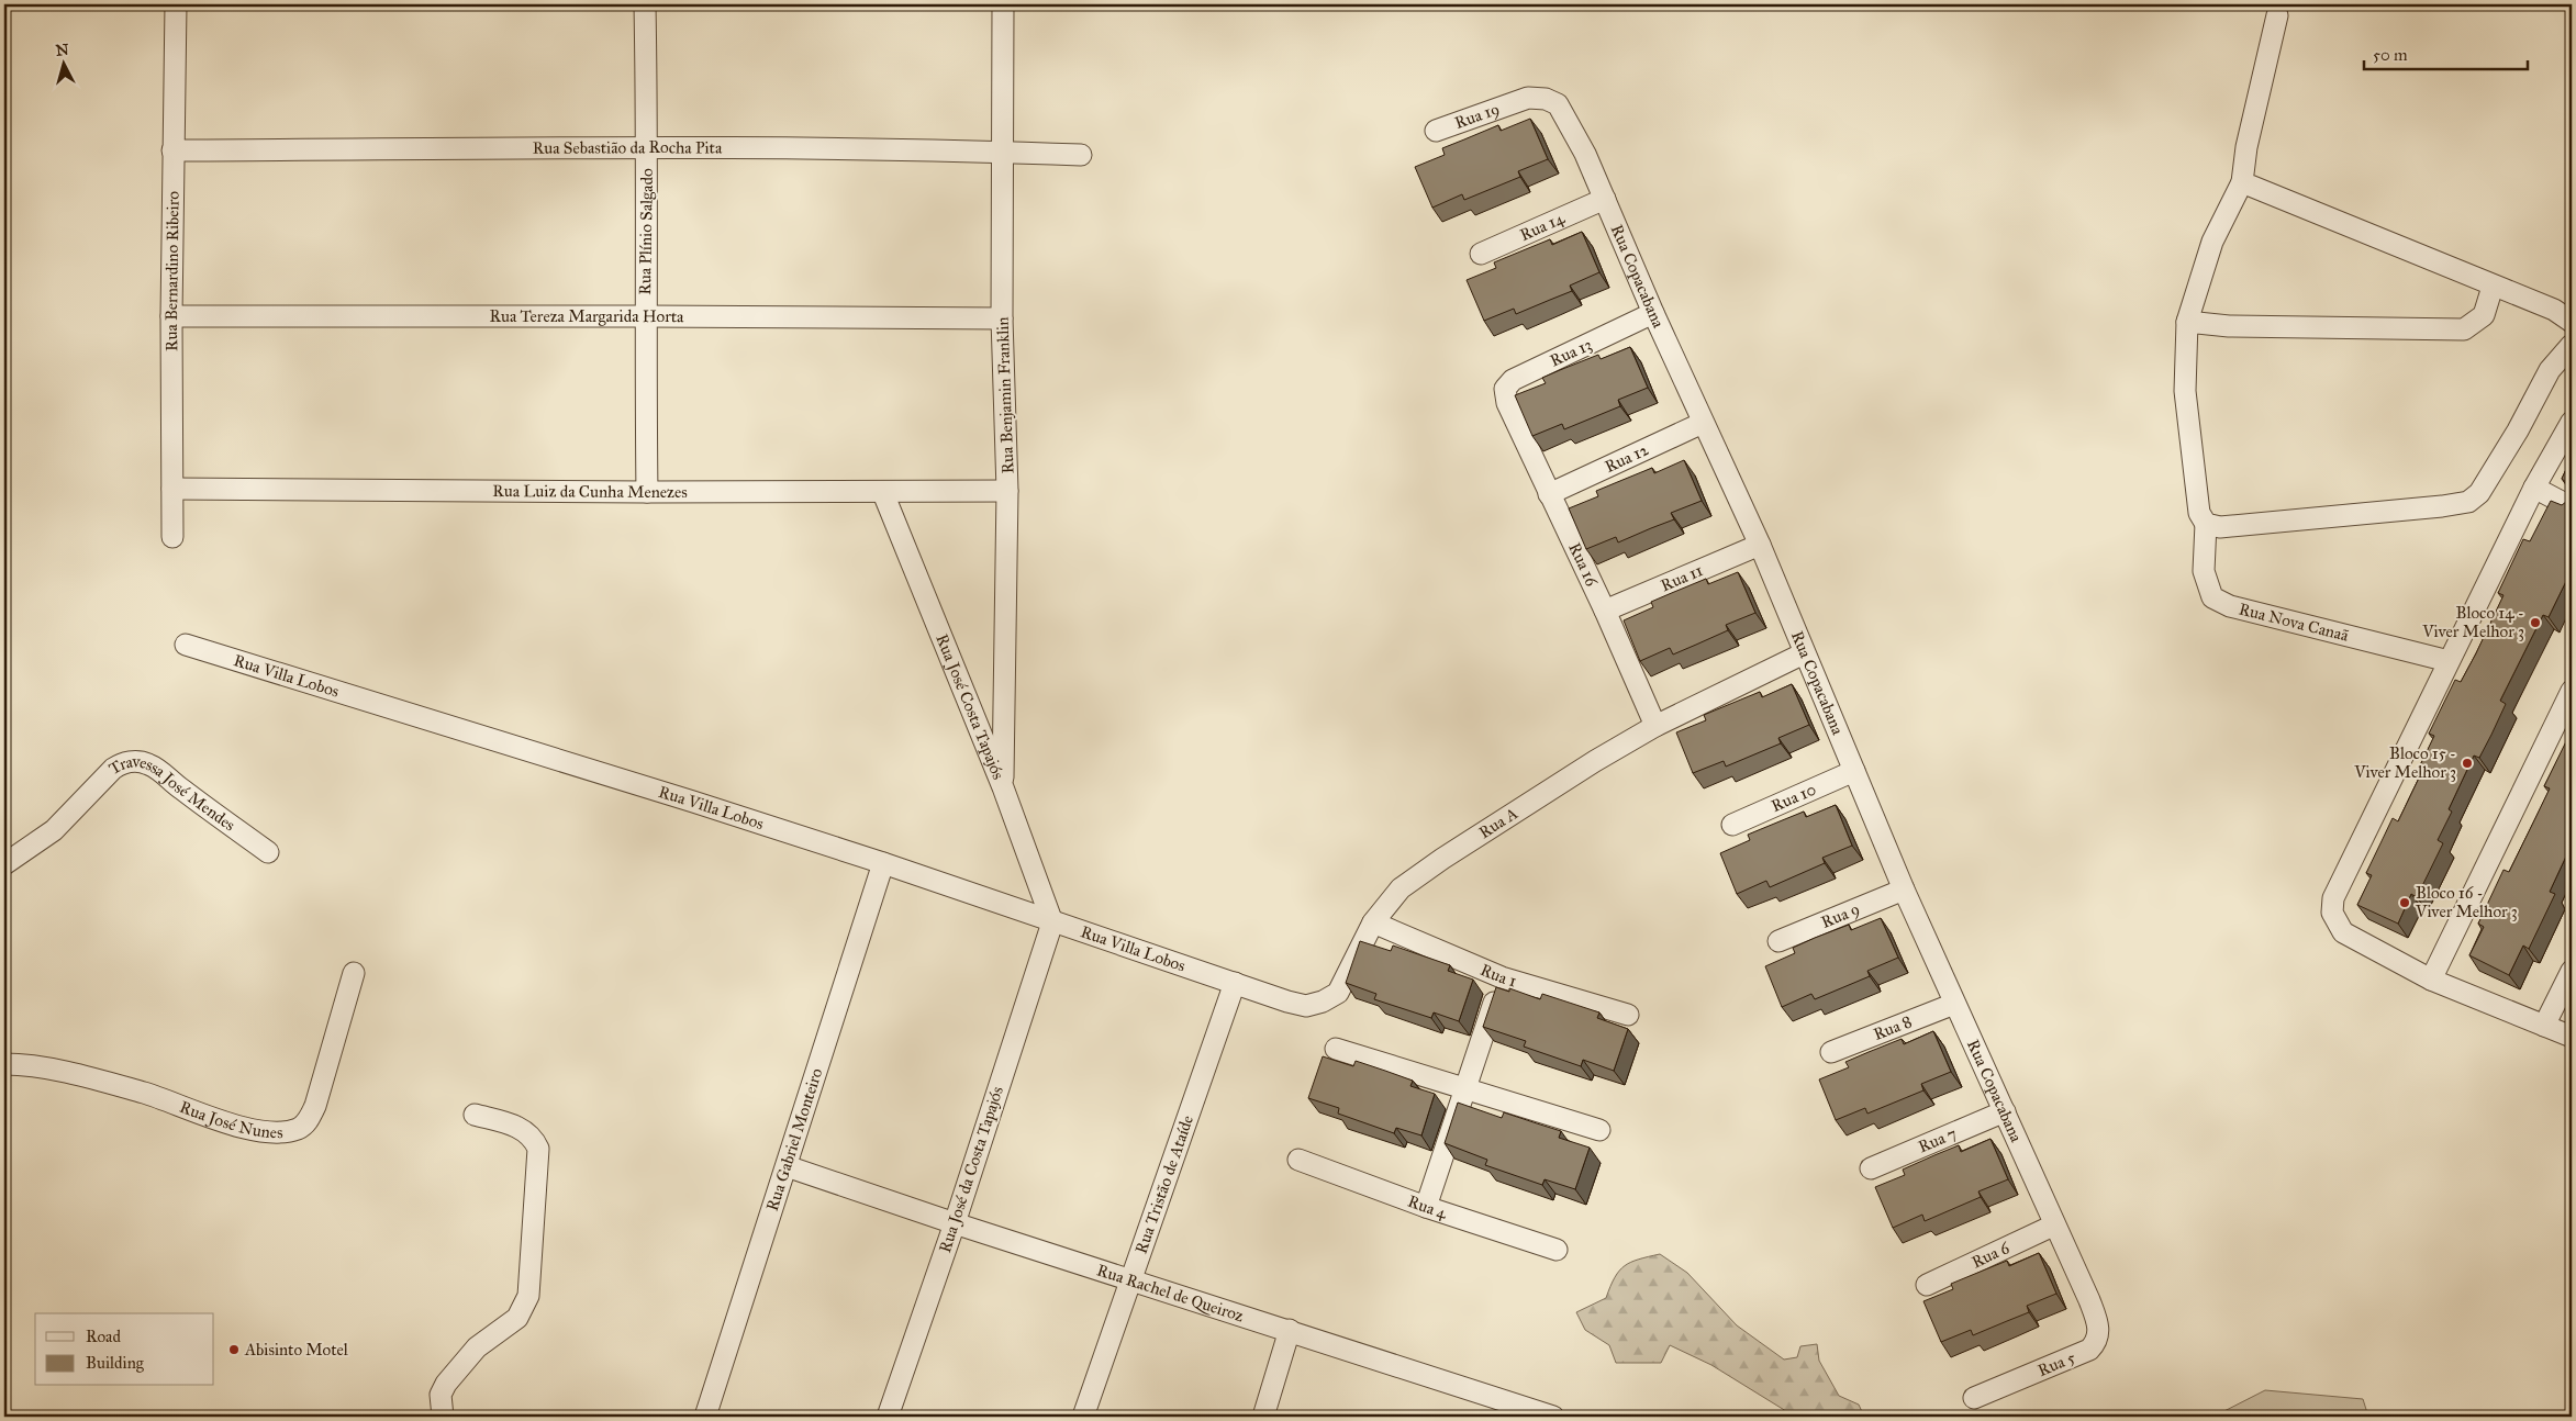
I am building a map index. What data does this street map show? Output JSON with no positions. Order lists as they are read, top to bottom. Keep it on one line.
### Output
{"streets":{"street":["Rua 19","Rua Sebastião da Rocha Pita","Rua 14","Rua Plínio Salgado","Rua Bernardino Ribeiro","Rua Copacabana","Rua Tereza Margarida Horta","Rua 13","Rua Benjamin Franklin","Rua 12","Rua Luiz da Cunha Menezes","Rua 16","Rua 11","Rua Nova Canaã","Rua Villa Lobos","Rua José Costa Tapajós","Rua 10","Travessa José Mendes","Rua A","Rua 9","Rua 1","Rua 8","Rua José Nunes","Rua Gabriel Monteiro","Rua 7","Rua José da Costa Tapajós","Rua Tristão de Ataíde","Rua 4","Rua 6","Rua Rachel de Queiroz","Rua 5"]},"crossings":[["Rua 19","Rua Copacabana"],["Rua Sebastião da Rocha Pita","Rua Plínio Salgado"],["Rua Sebastião da Rocha Pita","Rua Bernardino Ribeiro"],["Rua Sebastião da Rocha Pita","Rua Benjamin Franklin"],["Rua 14","Rua Copacabana"],["Rua Plínio Salgado","Rua Tereza Margarida Horta"],["Rua Plínio Salgado","Rua Luiz da Cunha Menezes"],["Rua Bernardino Ribeiro","Rua Tereza Margarida Horta"],["Rua Bernardino Ribeiro","Rua Luiz da Cunha Menezes"],["Rua Copacabana","Rua 13"],["Rua Copacabana","Rua 12"],["Rua Copacabana","Rua 11"],["Rua Copacabana","Rua 10"],["Rua Copacabana","Rua A"],["Rua Copacabana","Rua 9"],["Rua Copacabana","Rua 8"],["Rua Copacabana","Rua 7"],["Rua Copacabana","Rua 6"],["Rua Copacabana","Rua 5"],["Rua Tereza Margarida Horta","Rua Benjamin Franklin"],["Rua 13","Rua 16"],["Rua Benjamin Franklin","Rua Luiz da Cunha Menezes"],["Rua Benjamin Franklin","Rua José Costa Tapajós"],["Rua 12","Rua 16"],["Rua Luiz da Cunha Menezes","Rua José Costa Tapajós"],["Rua 16","Rua 11"],["Rua 16","Rua A"],["Rua Villa Lobos","Rua José Costa Tapajós"],["Rua Villa Lobos","Rua A"],["Rua Villa Lobos","Rua Gabriel Monteiro"],["Rua Villa Lobos","Rua José da Costa Tapajós"],["Rua Villa Lobos","Rua Tristão de Ataíde"],["Rua José Costa Tapajós","Rua José da Costa Tapajós"],["Rua A","Rua 1"],["Rua A","Rua Tristão de Ataíde"],["Rua Gabriel Monteiro","Rua Rachel de Queiroz"],["Rua José da Costa Tapajós","Rua Rachel de Queiroz"],["Rua Tristão de Ataíde","Rua Rachel de Queiroz"]],"places":["Bloco 14 - Viver Melhor 3","Bloco 15 - Viver Melhor 3","Bloco 16 - Viver Melhor 3","Abisinto Motel"],"legend":["Road","Building"],"scale_bar":"50 m","north":"top"}
